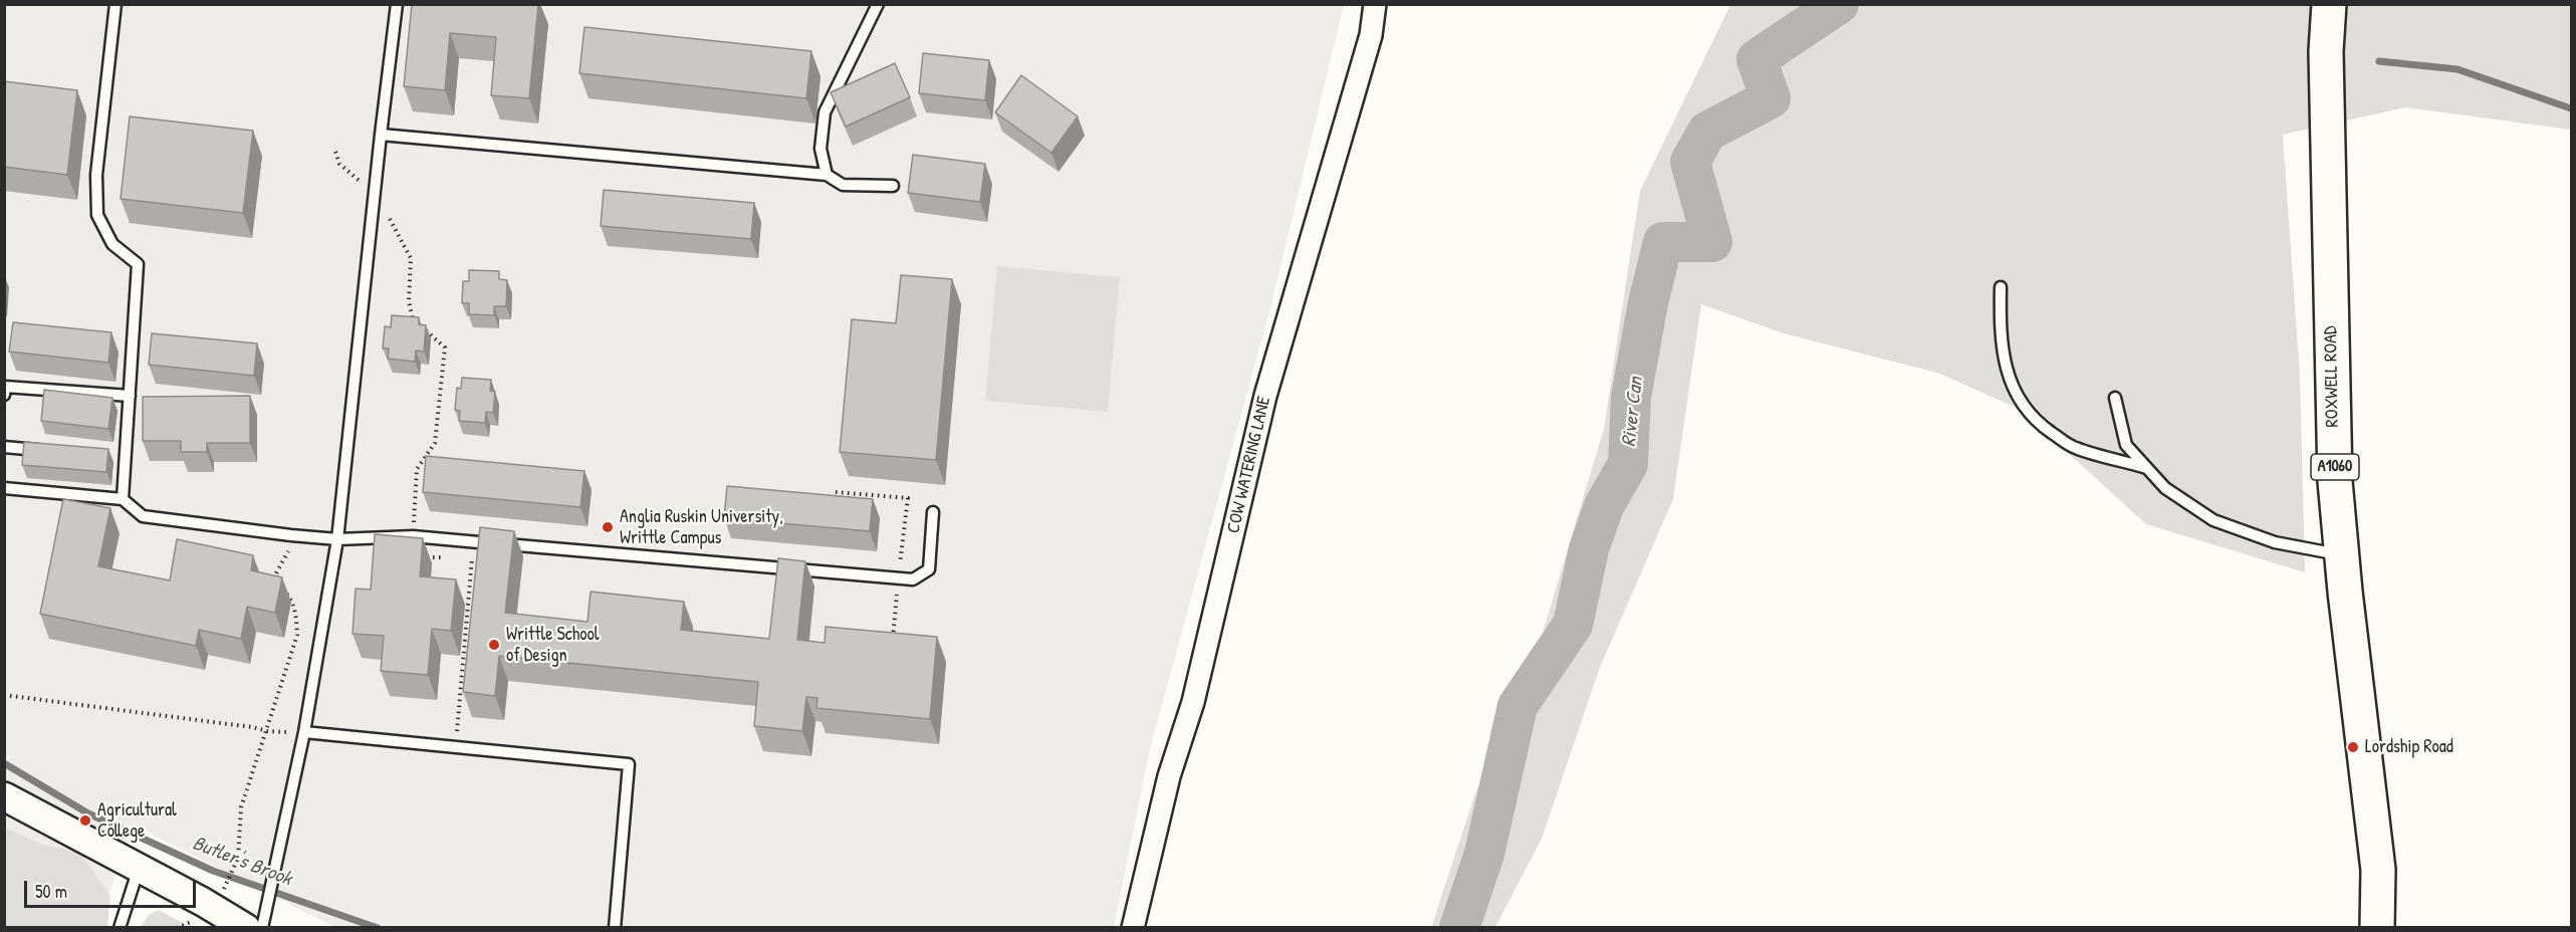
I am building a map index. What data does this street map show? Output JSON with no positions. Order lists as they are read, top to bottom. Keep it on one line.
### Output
{"streets":{"main road":["ROXWELL ROAD","A1060"],"street":["COW WATERING LANE"]},"water":["River Can","Butler's Brook"],"places":["Anglia Ruskin University, Writtle Campus","Writtle School of Design","Lordship Road","Agricultural College"],"scale_bar":"50 m"}
